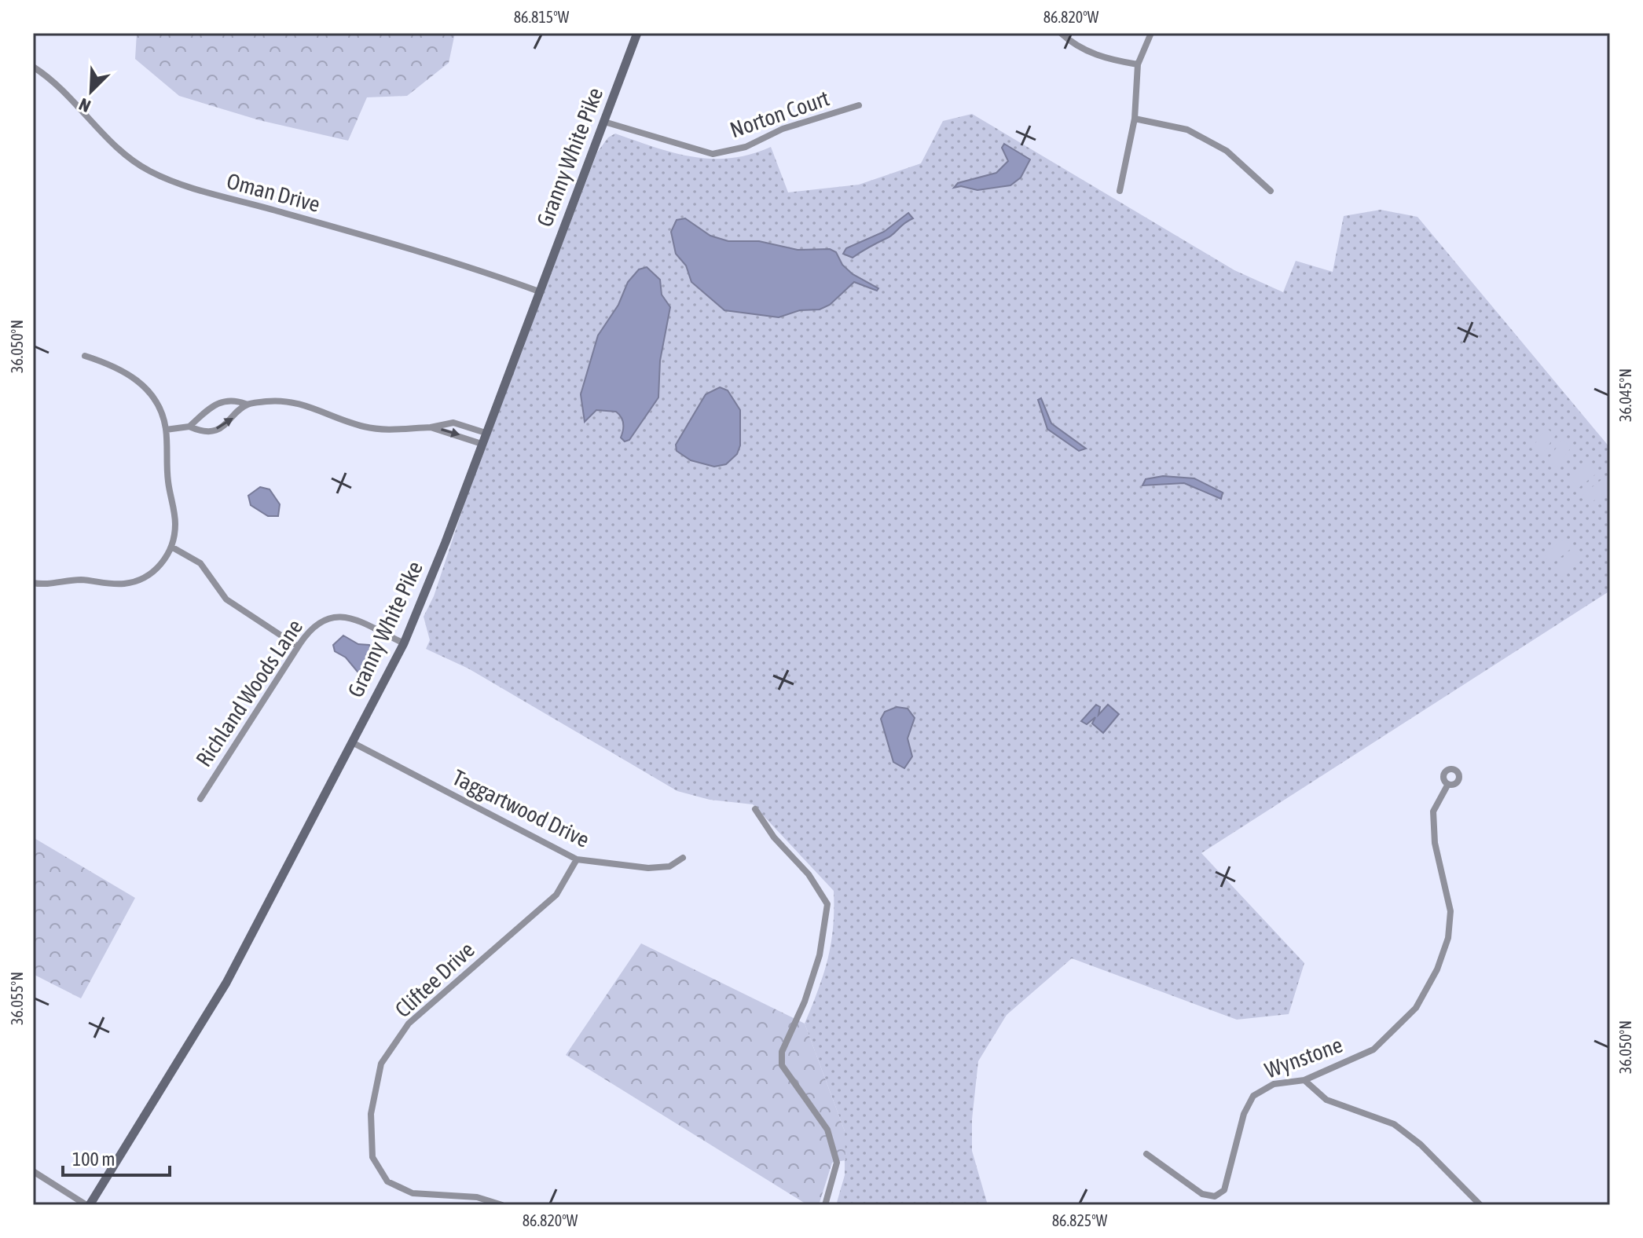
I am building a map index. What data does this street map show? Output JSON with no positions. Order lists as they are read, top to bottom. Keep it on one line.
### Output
{"streets":{"main road":["Granny White Pike"],"street":["Norton Court","Oman Drive","Richland Woods Lane","Taggartwood Drive","Cliftee Drive","Wynstone"]},"crossings":[["Norton Court","Granny White Pike"],["Granny White Pike","Oman Drive"],["Granny White Pike","Richland Woods Lane"],["Granny White Pike","Taggartwood Drive"],["Taggartwood Drive","Cliftee Drive"]],"scale_bar":"100 m","north":"bottom left","coordinates":["86.815°W","86.820°W","36.050°N","36.045°N","36.055°N","86.825°W"]}
